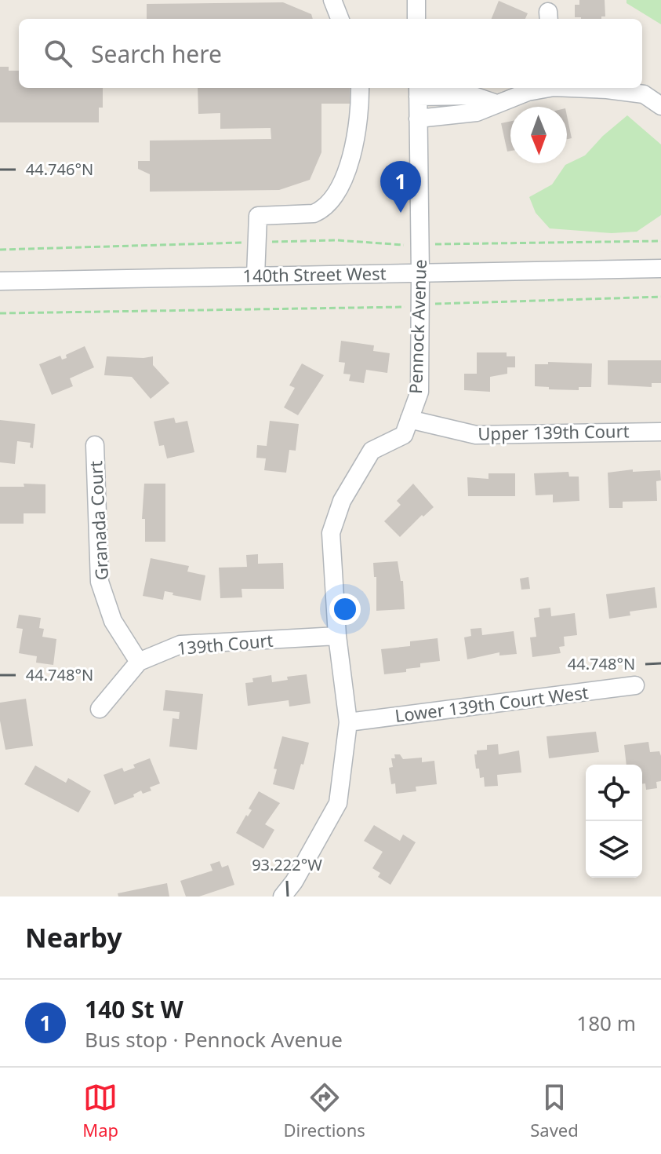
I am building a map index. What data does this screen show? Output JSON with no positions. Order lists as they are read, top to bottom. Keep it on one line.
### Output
{"streets":{"street":["140th Street West","Pennock Avenue","Upper 139th Court","Granada Court","139th Court","Lower 139th Court West"]},"crossings":[["140th Street West","Pennock Avenue"],["Pennock Avenue","Upper 139th Court"],["Pennock Avenue","139th Court"],["Pennock Avenue","Lower 139th Court West"],["Granada Court","139th Court"]],"north":"bottom","page":{"search":"Search here","pins":"1","heading":"Nearby","list":[{"mark":"1","name":"140 St W","note":"Bus stop · Pennock Avenue","value":"180 m"}],"nav":["Map","Directions","Saved"]},"coordinates":["44.746°N","44.748°N","93.222°W"]}
